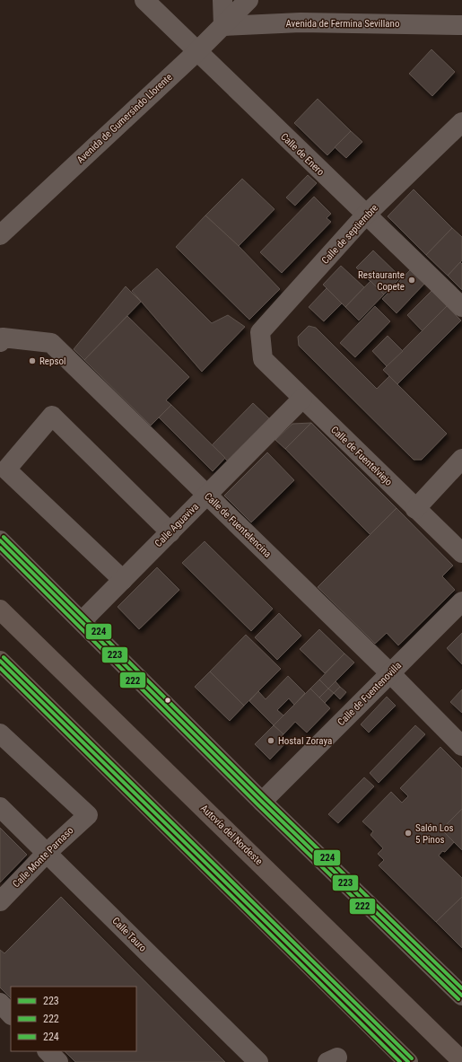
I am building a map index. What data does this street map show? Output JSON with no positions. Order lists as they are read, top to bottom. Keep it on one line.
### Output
{"streets":{"highway":["Autovía del Nordeste"],"street":["Avenida de Fermina Sevillano","Avenida de Gumersindo Llorente","Calle de Enero","Calle de septiembre","Calle de Fuentelviejo","Calle Aguaviva","Calle de Fuentelencina","Calle de Fuentenovilla","Calle Monte Parnaso","Calle Tauro"]},"crossings":[["Avenida de Fermina Sevillano","Avenida de Gumersindo Llorente"],["Avenida de Gumersindo Llorente","Calle de Enero"],["Calle de Enero","Calle de septiembre"],["Calle de septiembre","Calle de Fuentelviejo"],["Calle de Fuentelviejo","Calle Aguaviva"],["Calle Aguaviva","Calle de Fuentelencina"],["Calle de Fuentelencina","Calle de Fuentenovilla"],["Calle Monte Parnaso","Calle Tauro"]],"places":["Restaurante Copete","Repsol","Hostal Zoraya","Salón Los 5 Pinos"],"lines":["transit line 224","transit line 223","transit line 222"],"legend":["223","222","224"]}
